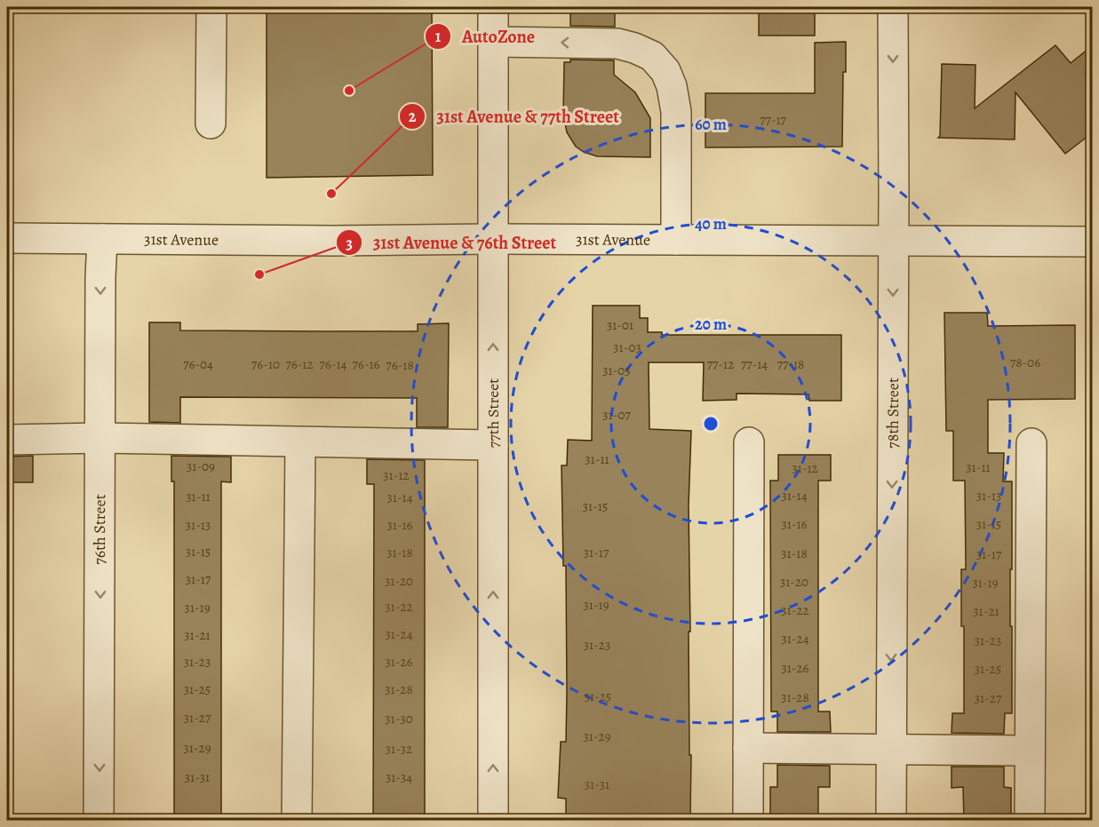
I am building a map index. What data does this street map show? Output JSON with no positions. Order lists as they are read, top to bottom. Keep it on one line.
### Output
{"streets":{"street":["31st Avenue","77th Street","78th Street","76th Street"]},"crossings":[["31st Avenue","77th Street"],["31st Avenue","78th Street"],["31st Avenue","76th Street"]],"places":["AutoZone","31st Avenue & 77th Street","31st Avenue & 76th Street"],"house_numbers":["77-17","31-01","31-03","78-06","76-04","76-10","76-12","76-14","76-16","77-12","77-14","77-18","76-18","31-05","31-07","31-11","31-09","31-11","31-12","31-12","31-14","31-13","31-11","31-14","31-15","31-16","31-15","31-13","31-16","31-15","31-18","31-17","31-18","31-17","31-17","31-20","31-20","31-19","31-19","31-22","31-19","31-22","31-21","31-24","31-21","31-24","31-23","31-23","31-23","31-26","31-26","31-25","31-25","31-28","31-25","31-28","31-27","31-27","31-30","31-29","31-29","31-32","31-31","31-34","31-31"],"rings":["60 m","40 m","20 m"]}
